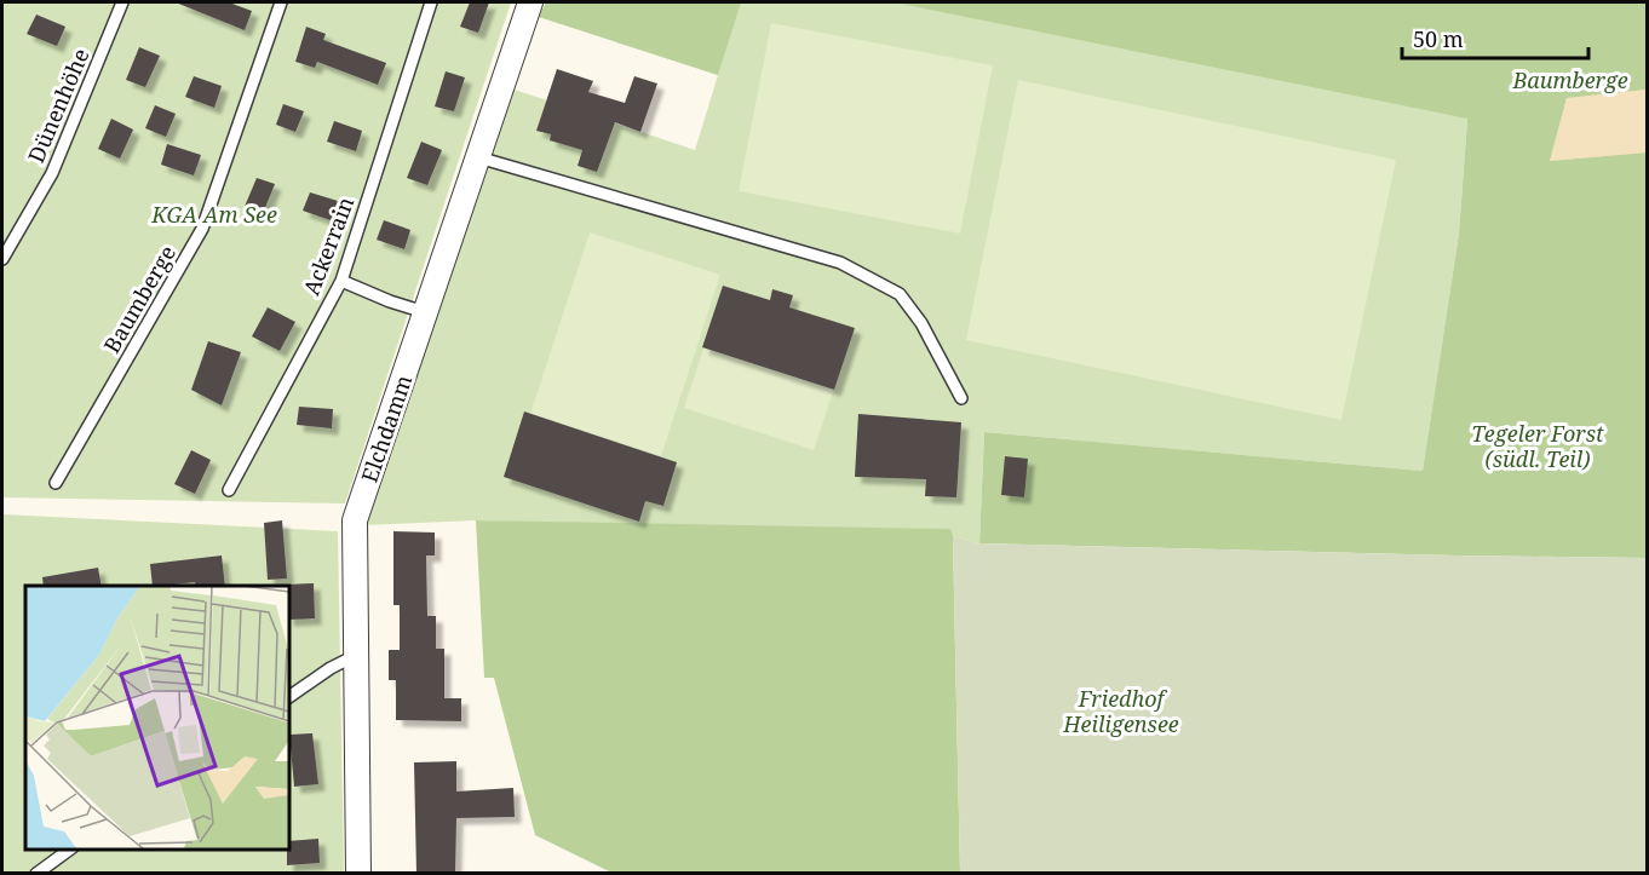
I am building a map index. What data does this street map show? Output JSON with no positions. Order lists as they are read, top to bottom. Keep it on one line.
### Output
{"streets":{"street":["Elchdamm"],"lane":["Dünenhöhe","Ackerrain","Baumberge"]},"parks":["Baumberge","KGA Am See","Tegeler Forst (südl. Teil)","Friedhof Heiligensee"],"scale_bar":"50 m"}
